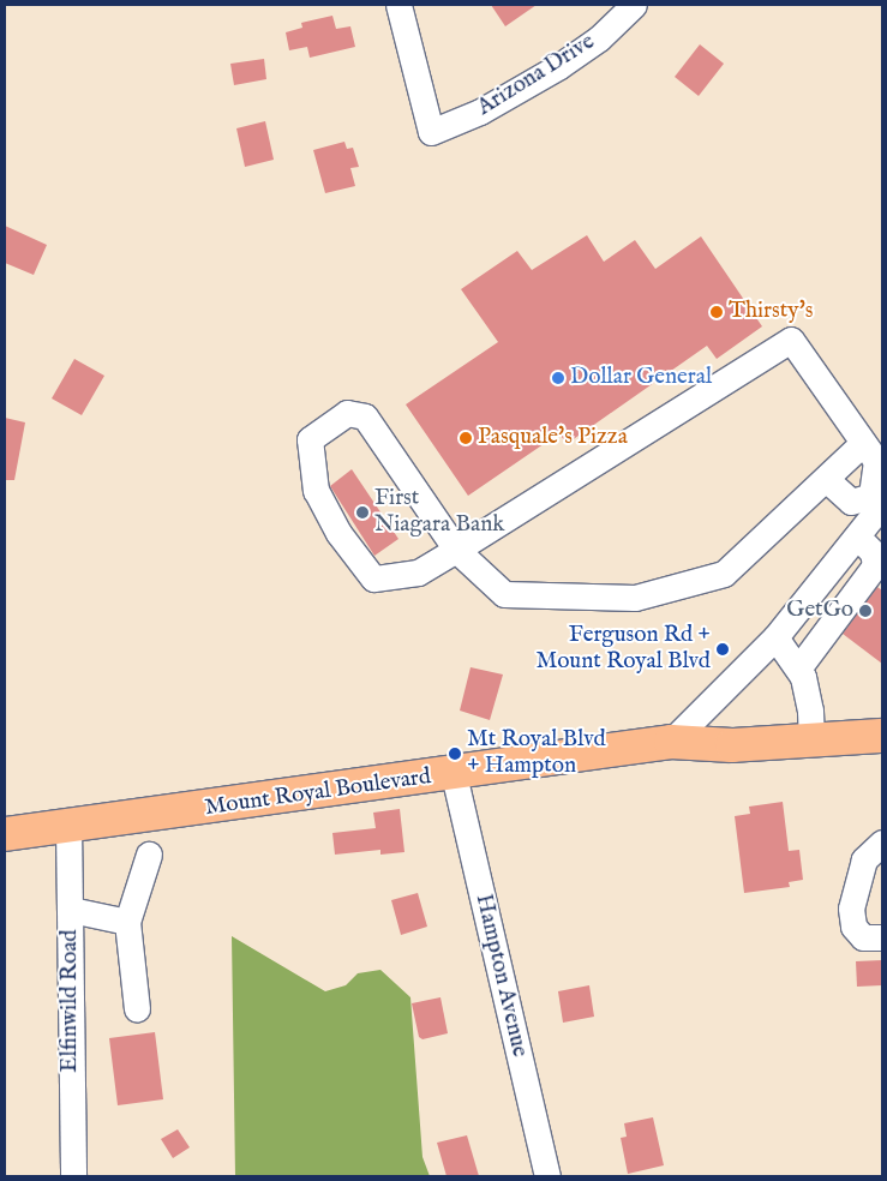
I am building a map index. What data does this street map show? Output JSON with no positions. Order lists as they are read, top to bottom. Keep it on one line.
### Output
{"streets":{"main road":["Mount Royal Boulevard"],"street":["Arizona Drive","Hampton Avenue","Elfinwild Road"]},"crossings":[["Mount Royal Boulevard","Hampton Avenue"],["Mount Royal Boulevard","Elfinwild Road"]],"places":["Thirsty's","Dollar General","Pasquale's Pizza","First Niagara Bank","GetGo","Ferguson Rd + Mount Royal Blvd","Mt Royal Blvd + Hampton"]}
